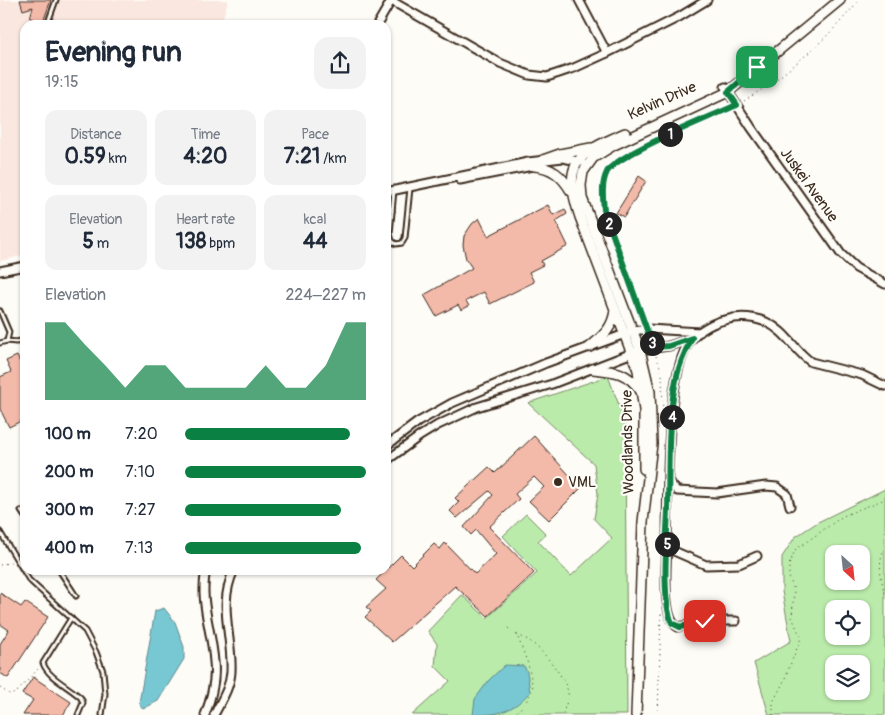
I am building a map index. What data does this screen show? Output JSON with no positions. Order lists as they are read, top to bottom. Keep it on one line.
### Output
{"streets":{"main road":["Kelvin Drive","Woodlands Drive"],"street":["Juskei Avenue"]},"crossings":[["Kelvin Drive","Juskei Avenue"],["Kelvin Drive","Woodlands Drive"]],"places":["VML"],"north":"bottom right","page":{"heading":["Evening run","19:15"],"stats":[["Distance","0.59 km"],["Time","4:20"],["Pace","7:21 /km"],["Elevation","5 m"],["Heart rate","138 bpm"],["kcal","44"]],"pins":["1","2","3","4","5"],"chart":["Elevation","224–227 m"],"list":[{"name":"100 m","note":"7:20"},{"name":"200 m","note":"7:10"},{"name":"300 m","note":"7:27"},{"name":"400 m","note":"7:13"}]}}
